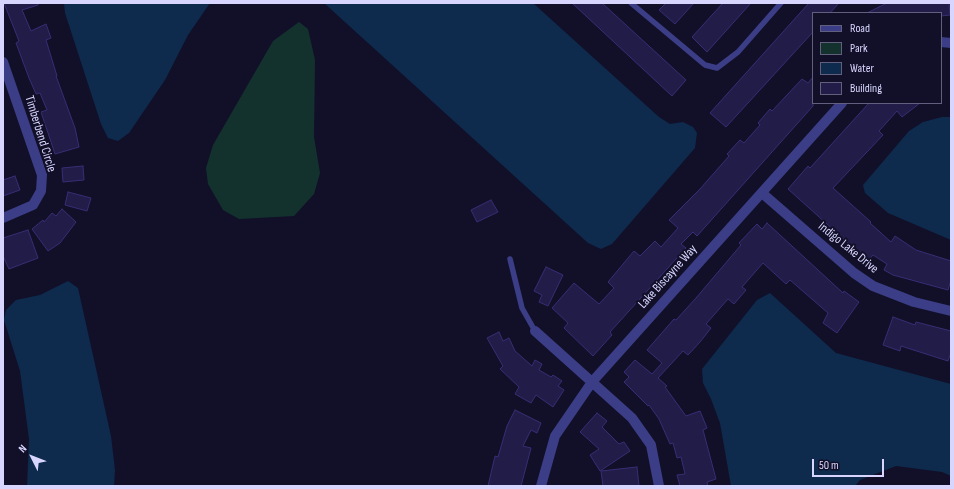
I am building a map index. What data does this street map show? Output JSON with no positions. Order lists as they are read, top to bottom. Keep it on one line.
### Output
{"streets":{"street":["Timberbend Circle","Indigo Lake Drive","Lake Biscayne Way"]},"crossings":[["Indigo Lake Drive","Lake Biscayne Way"]],"legend":["Road","Park","Water","Building"],"scale_bar":"50 m","north":"top left"}
